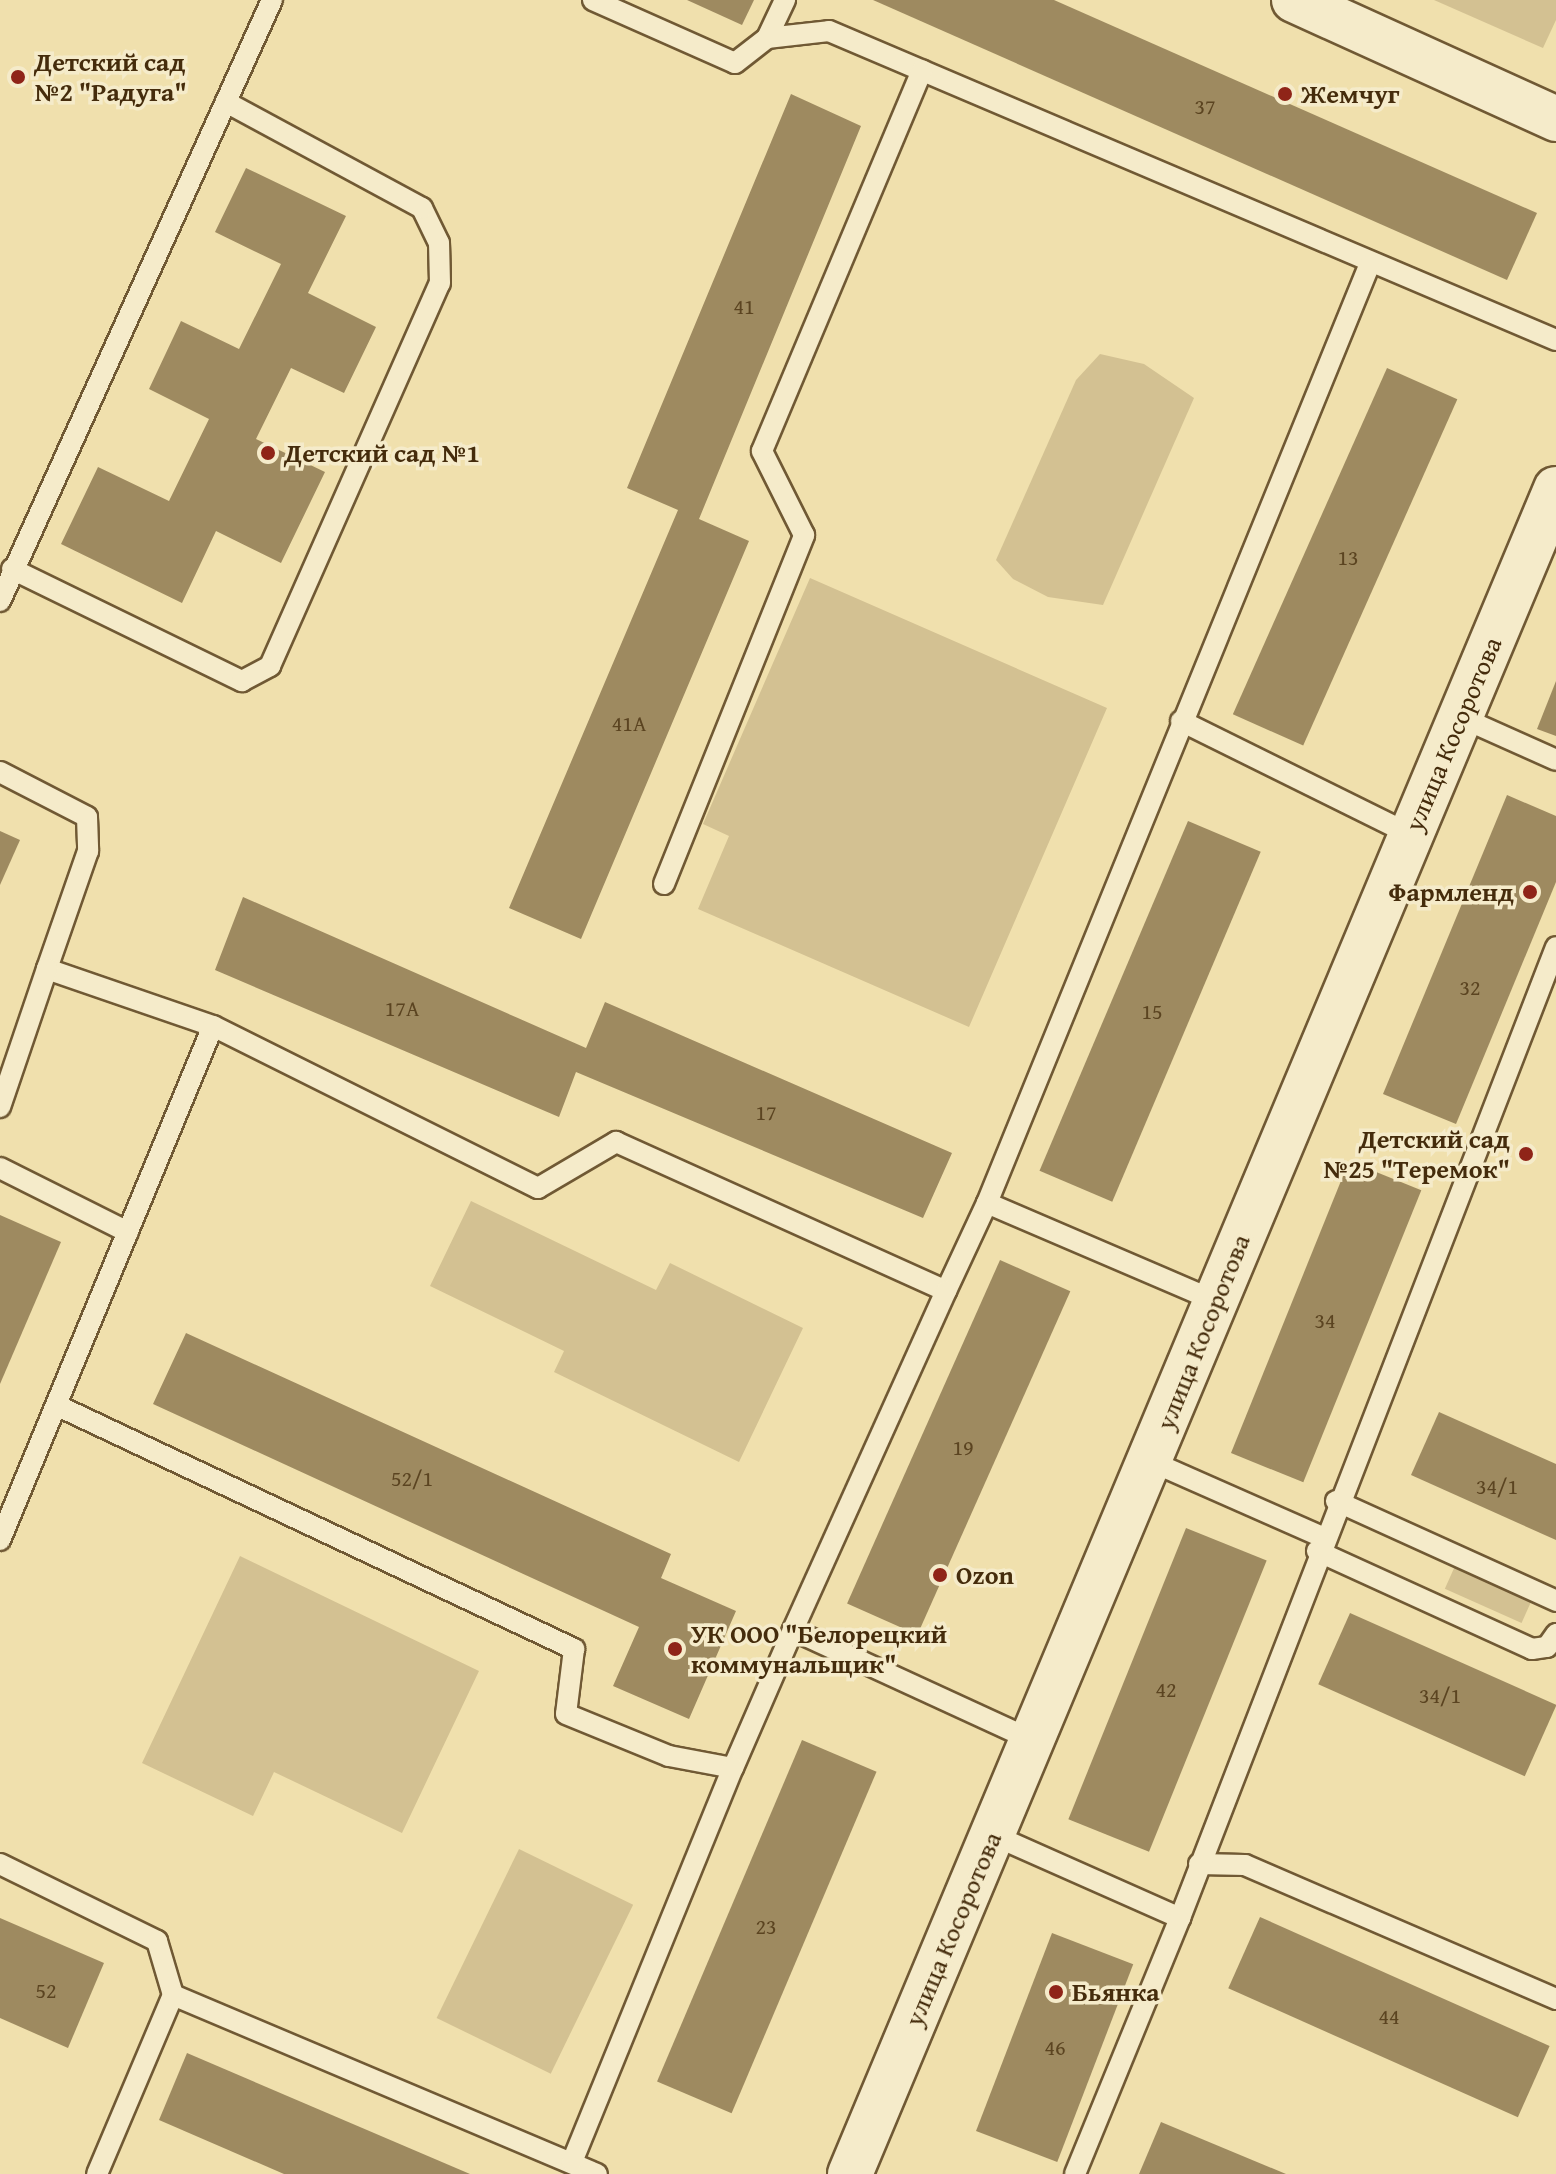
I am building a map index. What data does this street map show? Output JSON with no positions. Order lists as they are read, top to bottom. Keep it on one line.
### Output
{"streets":{"street":["улица Косоротова"]},"places":["Детский сад №2 \"Радуга\"","Жемчуг","Детский сад №1","Фармленд","Детский сад №25 \"Теремок\"","Ozon","УК ООО \"Белорецкий коммунальщик\"","Бьянка"],"house_numbers":["37","41","13","41А","32","17А","15","17","34","19","52/1","34/1","42","34/1","23","52","44","46"]}
